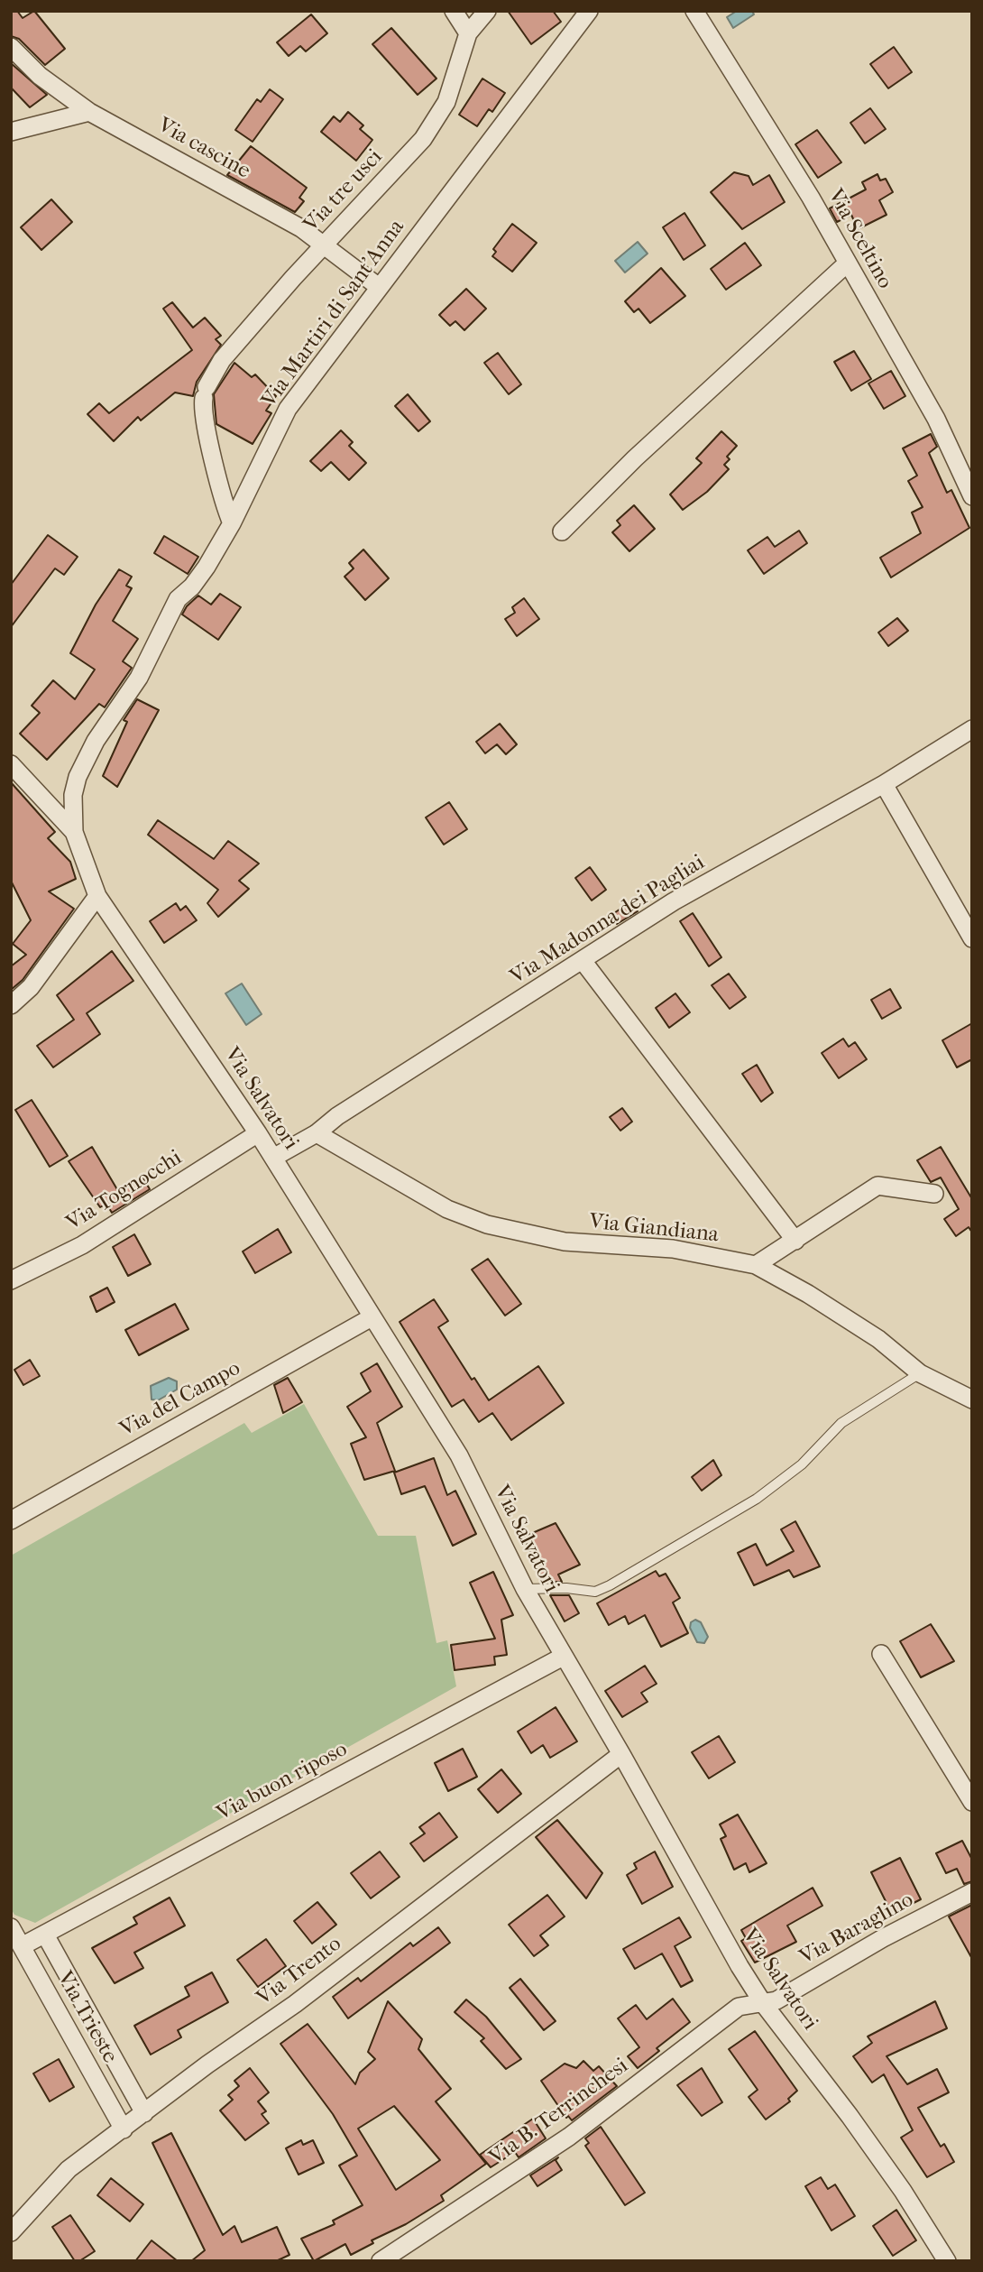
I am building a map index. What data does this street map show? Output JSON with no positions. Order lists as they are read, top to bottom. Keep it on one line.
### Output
{"streets":{"street":["Via cascine","Via tre usci","Via Sceltino","Via Martiri di Sant'Anna","Via Madonna dei Pagliai","Via Salvatori","Via Tognocchi","Via Giandiana","Via del Campo","Via buon riposo","Via Baraglino","Via Trento","Via Trieste","Via B. Terrinchesi"]},"crossings":[["Via cascine","Via tre usci"],["Via cascine","Via Martiri di Sant'Anna"],["Via tre usci","Via Martiri di Sant'Anna"],["Via Martiri di Sant'Anna","Via Salvatori"],["Via Madonna dei Pagliai","Via Salvatori"],["Via Madonna dei Pagliai","Via Giandiana"],["Via Salvatori","Via Tognocchi"],["Via Salvatori","Via del Campo"],["Via Salvatori","Via buon riposo"],["Via Salvatori","Via Baraglino"],["Via Salvatori","Via Trento"],["Via Salvatori","Via B. Terrinchesi"],["Via buon riposo","Via Trieste"],["Via Baraglino","Via B. Terrinchesi"],["Via Trento","Via Trieste"]]}
